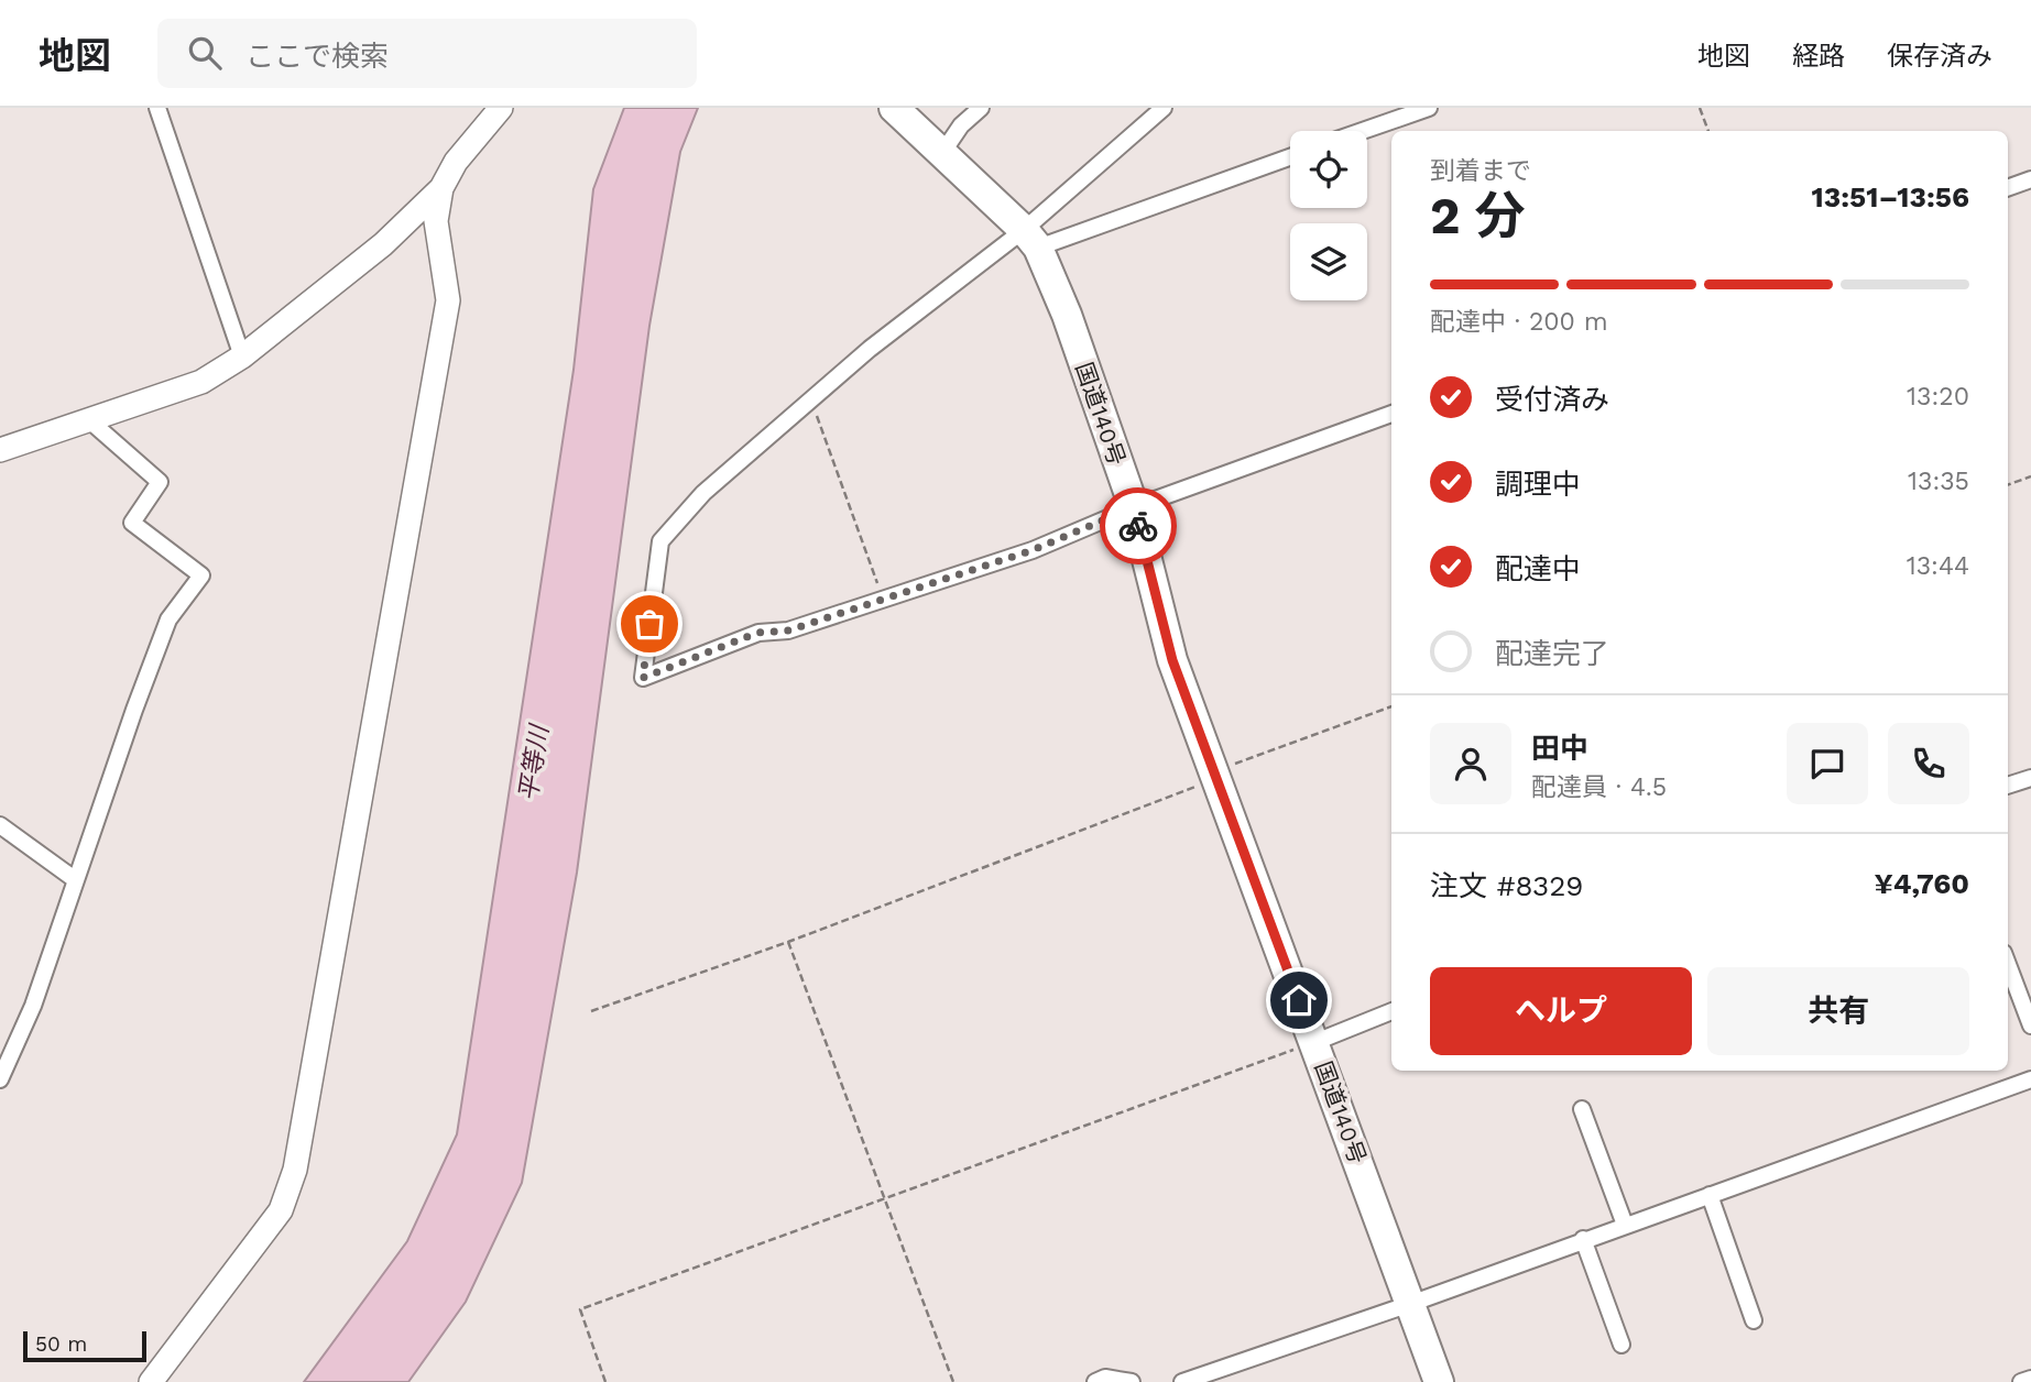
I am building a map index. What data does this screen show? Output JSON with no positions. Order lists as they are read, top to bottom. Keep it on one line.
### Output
{"streets":{"highway":["国道140号"]},"water":["平等川"],"scale_bar":"50 m","page":{"header":"地図","search":"ここで検索","nav":["地図","経路","保存済み"],"heading":["2 分","到着まで","13:51–13:56"],"panel":["田中","配達員 · 4.5","注文 #8329","¥4,760"],"bar":"配達中 · 200 m","list":[["受付済み","13:20"],["調理中","13:35"],["配達中","13:44"],"配達完了"],"buttons":["ヘルプ","共有"],"scale":"50 m"}}
